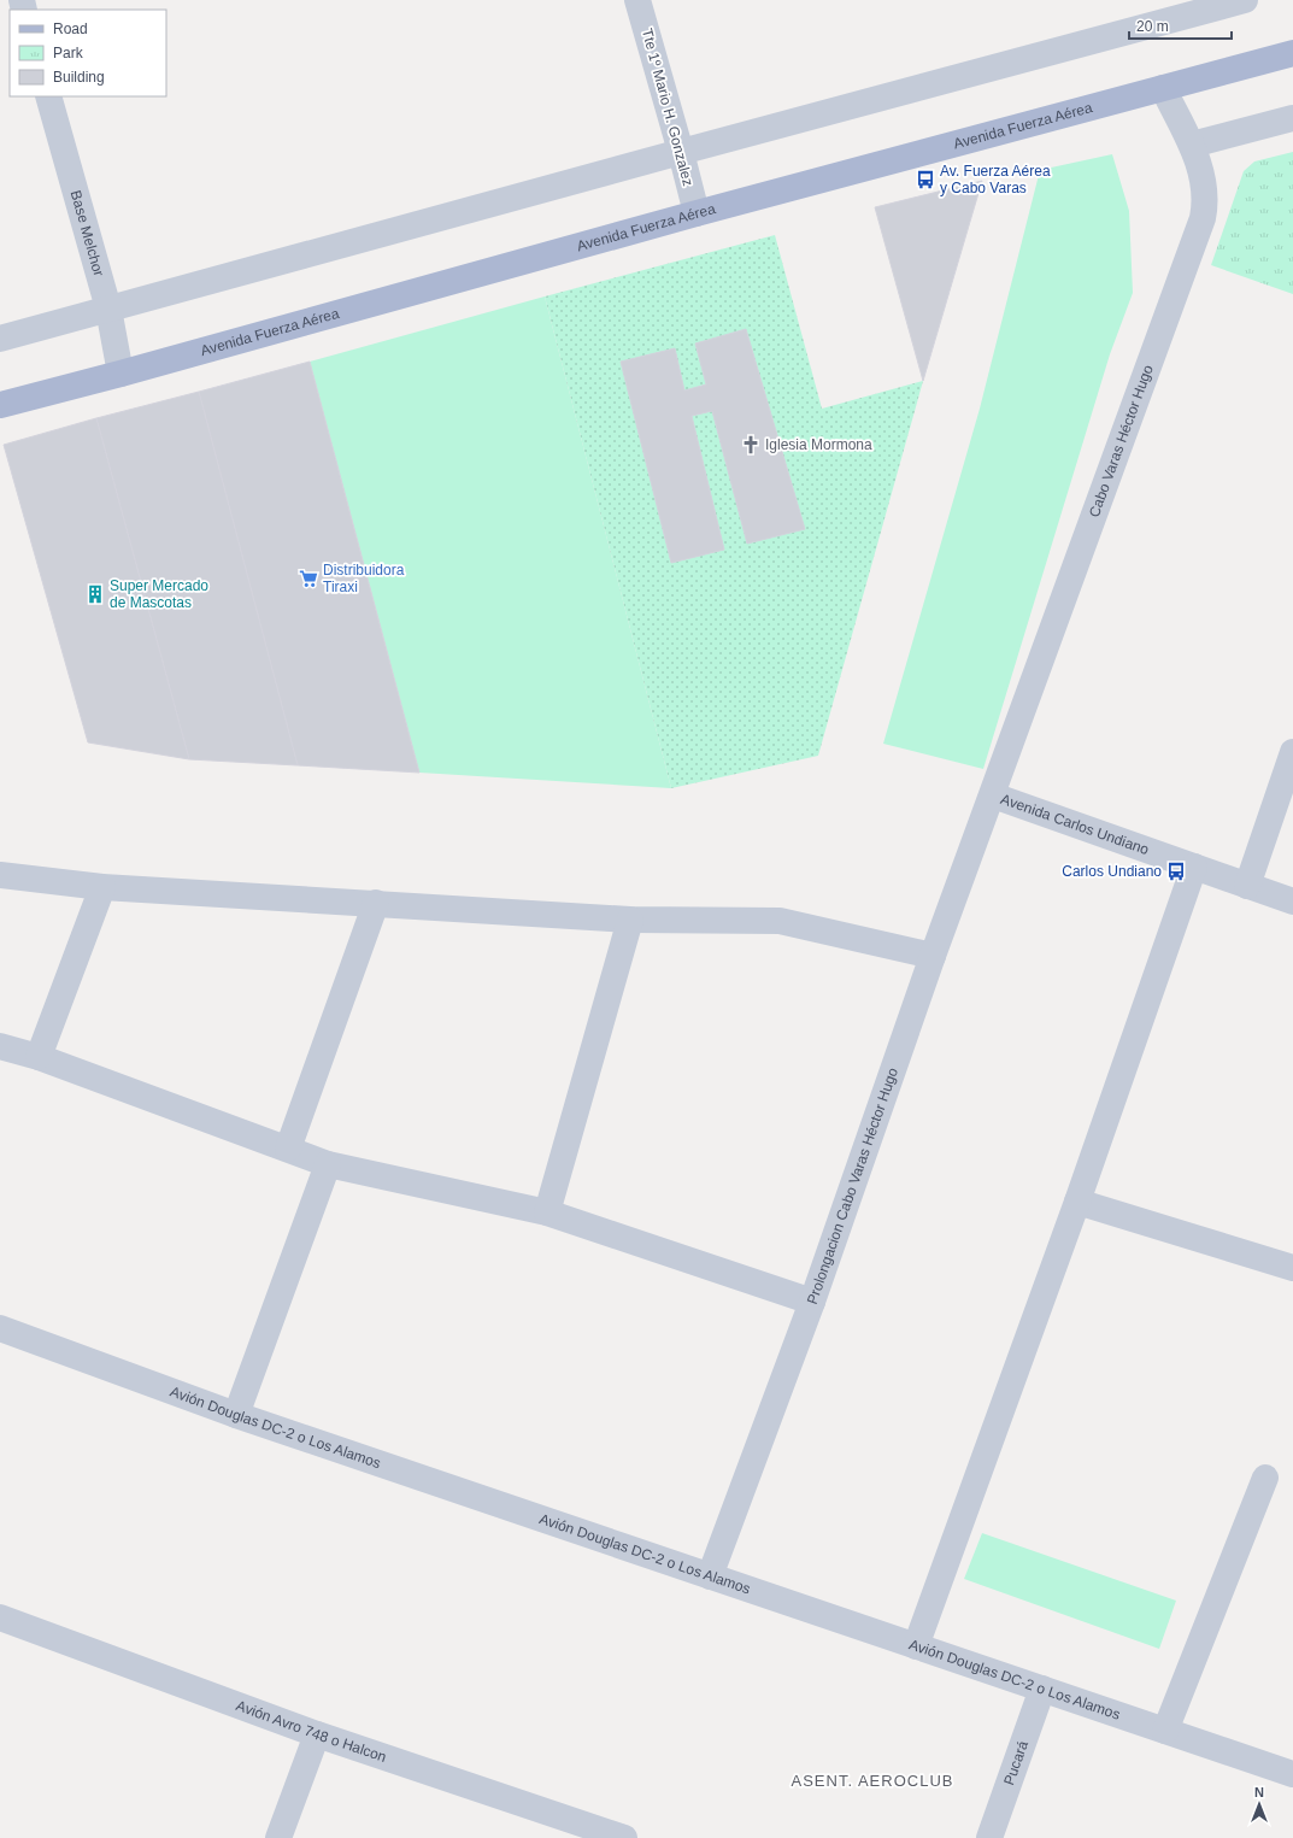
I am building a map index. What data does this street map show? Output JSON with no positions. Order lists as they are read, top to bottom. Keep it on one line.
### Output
{"streets":{"main road":["Avenida Fuerza Aérea"],"street":["Tte 1º Mario H. Gonzalez","Base Melchor","Cabo Varas Héctor Hugo","Avenida Carlos Undiano","Prolongacion Cabo Varas Héctor Hugo","Avión Douglas DC-2 o Los Alamos","Avión Avro 748 o Halcon","Pucará"]},"crossings":[["Tte 1º Mario H. Gonzalez","Avenida Fuerza Aérea"],["Avenida Fuerza Aérea","Base Melchor"],["Avenida Fuerza Aérea","Cabo Varas Héctor Hugo"],["Cabo Varas Héctor Hugo","Avenida Carlos Undiano"],["Cabo Varas Héctor Hugo","Prolongacion Cabo Varas Héctor Hugo"],["Avenida Carlos Undiano","Prolongacion Cabo Varas Héctor Hugo"],["Prolongacion Cabo Varas Héctor Hugo","Avión Douglas DC-2 o Los Alamos"],["Avión Douglas DC-2 o Los Alamos","Pucará"]],"districts":["ASENT. AEROCLUB"],"places":{"bus stop":["Av. Fuerza Aérea y Cabo Varas","Carlos Undiano"],"church":["Iglesia Mormona"],"supermarket":["Distribuidora Tiraxi"],"building":["Super Mercado de Mascotas"]},"legend":["Road","Park","Building"],"scale_bar":"20 m","north":"top"}
